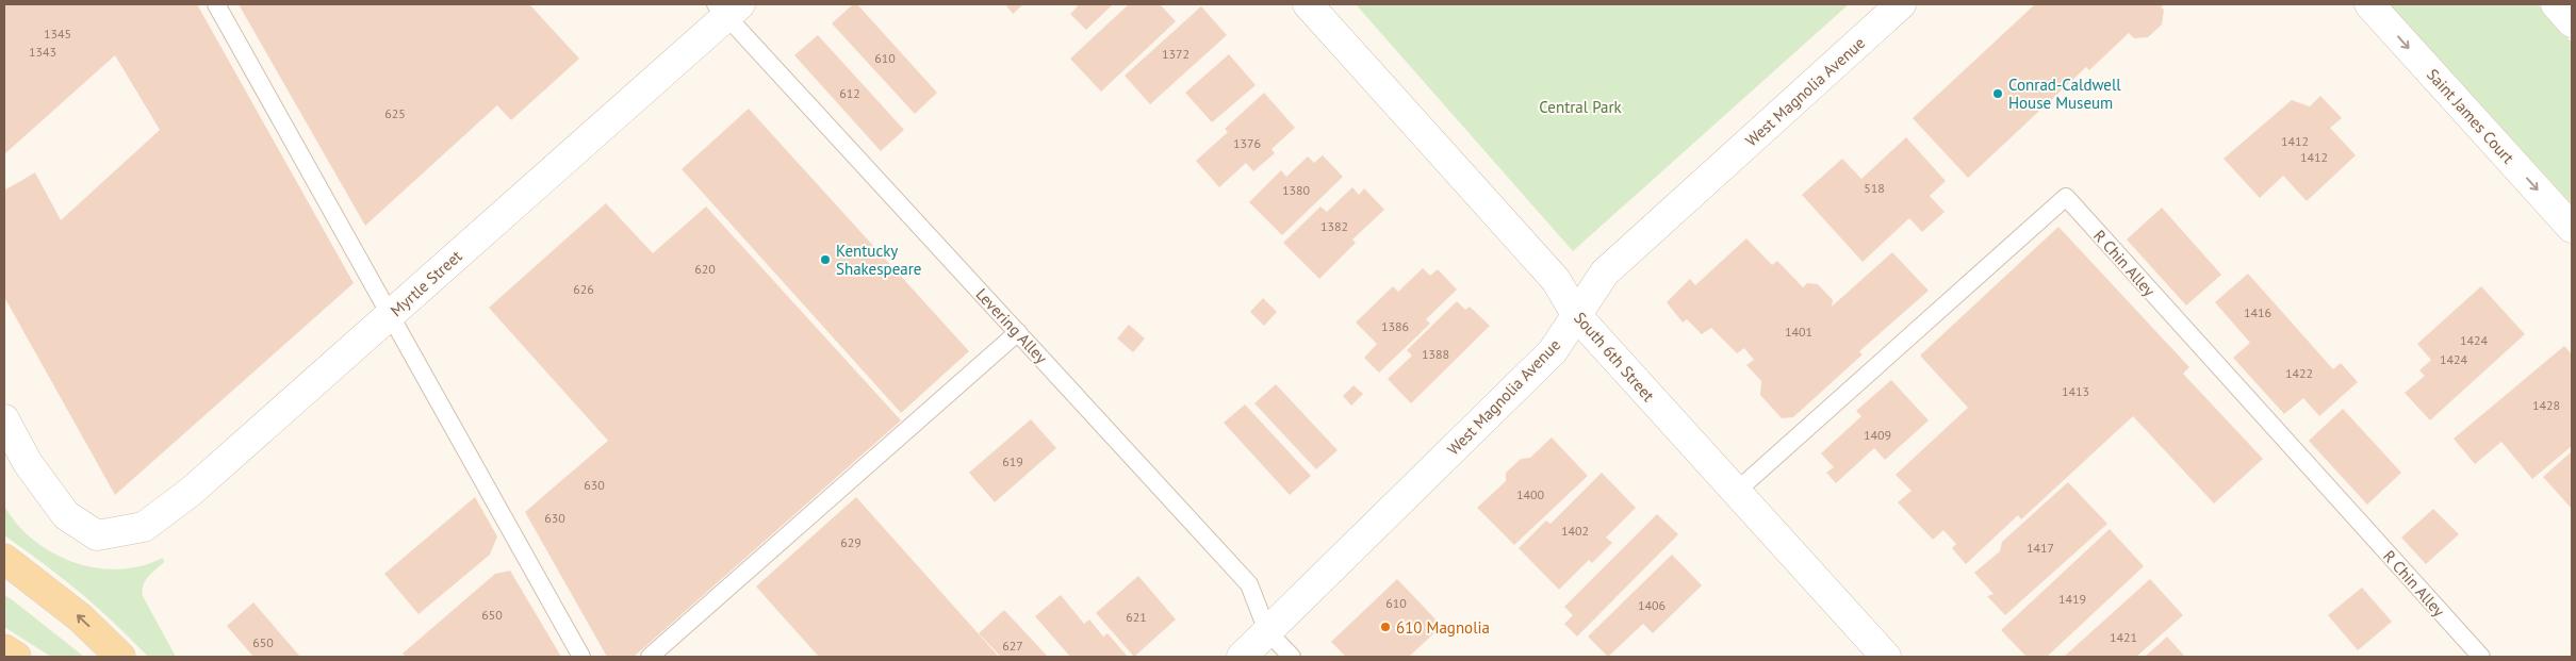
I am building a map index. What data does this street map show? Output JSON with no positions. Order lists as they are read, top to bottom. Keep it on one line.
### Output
{"streets":{"street":["West Magnolia Avenue","Saint James Court","Myrtle Street","South 6th Street"],"lane":["R Chin Alley","Levering Alley"]},"crossings":[["West Magnolia Avenue","Levering Alley"],["West Magnolia Avenue","South 6th Street"],["R Chin Alley","South 6th Street"],["Myrtle Street","Levering Alley"]],"one_way":["Saint James Court"],"parks":["Central Park"],"places":["Conrad-Caldwell House Museum","Kentucky Shakespeare","610 Magnolia"],"house_numbers":["1345","1343","1372","610","612","625","1412","1376","1412","518","1380","1382","620","626","1416","1386","1401","1424","1388","1424","1422","1413","1428","1409","619","630","1400","630","1402","629","1417","1419","610","1406","650","621","1421","650","627"]}
